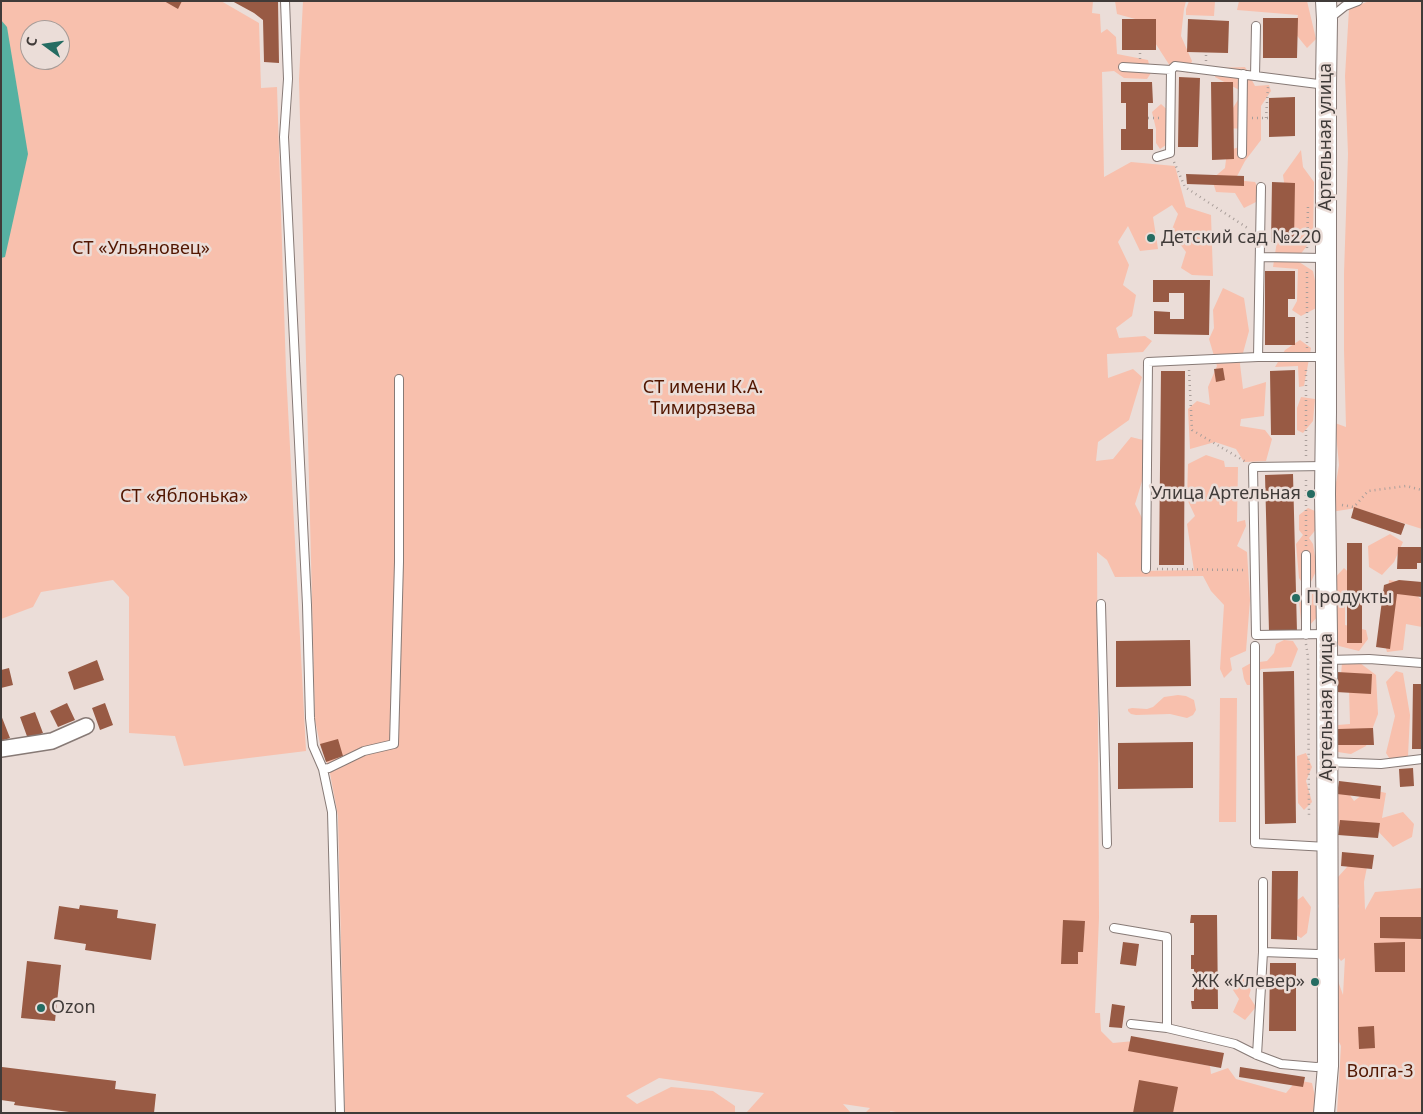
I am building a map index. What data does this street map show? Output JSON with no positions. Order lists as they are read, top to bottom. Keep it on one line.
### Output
{"streets":{"street":["Артельная улица"]},"parks":["СТ «Ульяновец»","СТ имени К.А. Тимирязева","СТ «Яблонька»","Волга-3"],"places":["Детский сад №220","Улица Артельная","Продукты","ЖК «Клевер»","Ozon"],"north":"left"}
